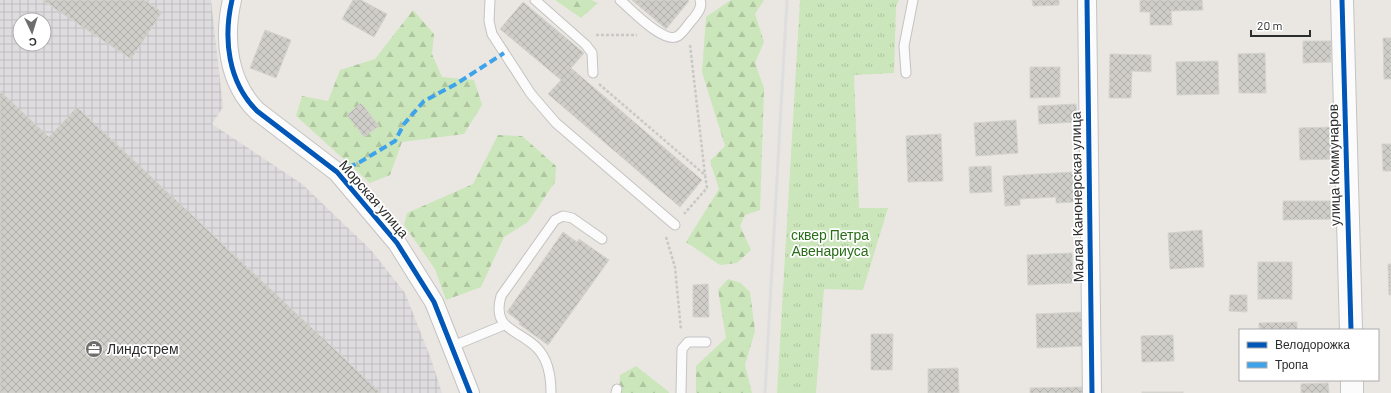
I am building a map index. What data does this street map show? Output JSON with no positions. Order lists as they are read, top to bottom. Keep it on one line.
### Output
{"streets":{"street":["улица Коммунаров","Малая Канонерская улица","Морская улица"]},"parks":["сквер Петра Авенариуса"],"places":{"office":["Линдстрем"]},"legend":["Велодорожка","Тропа"],"scale_bar":"20 m","north":"bottom"}
